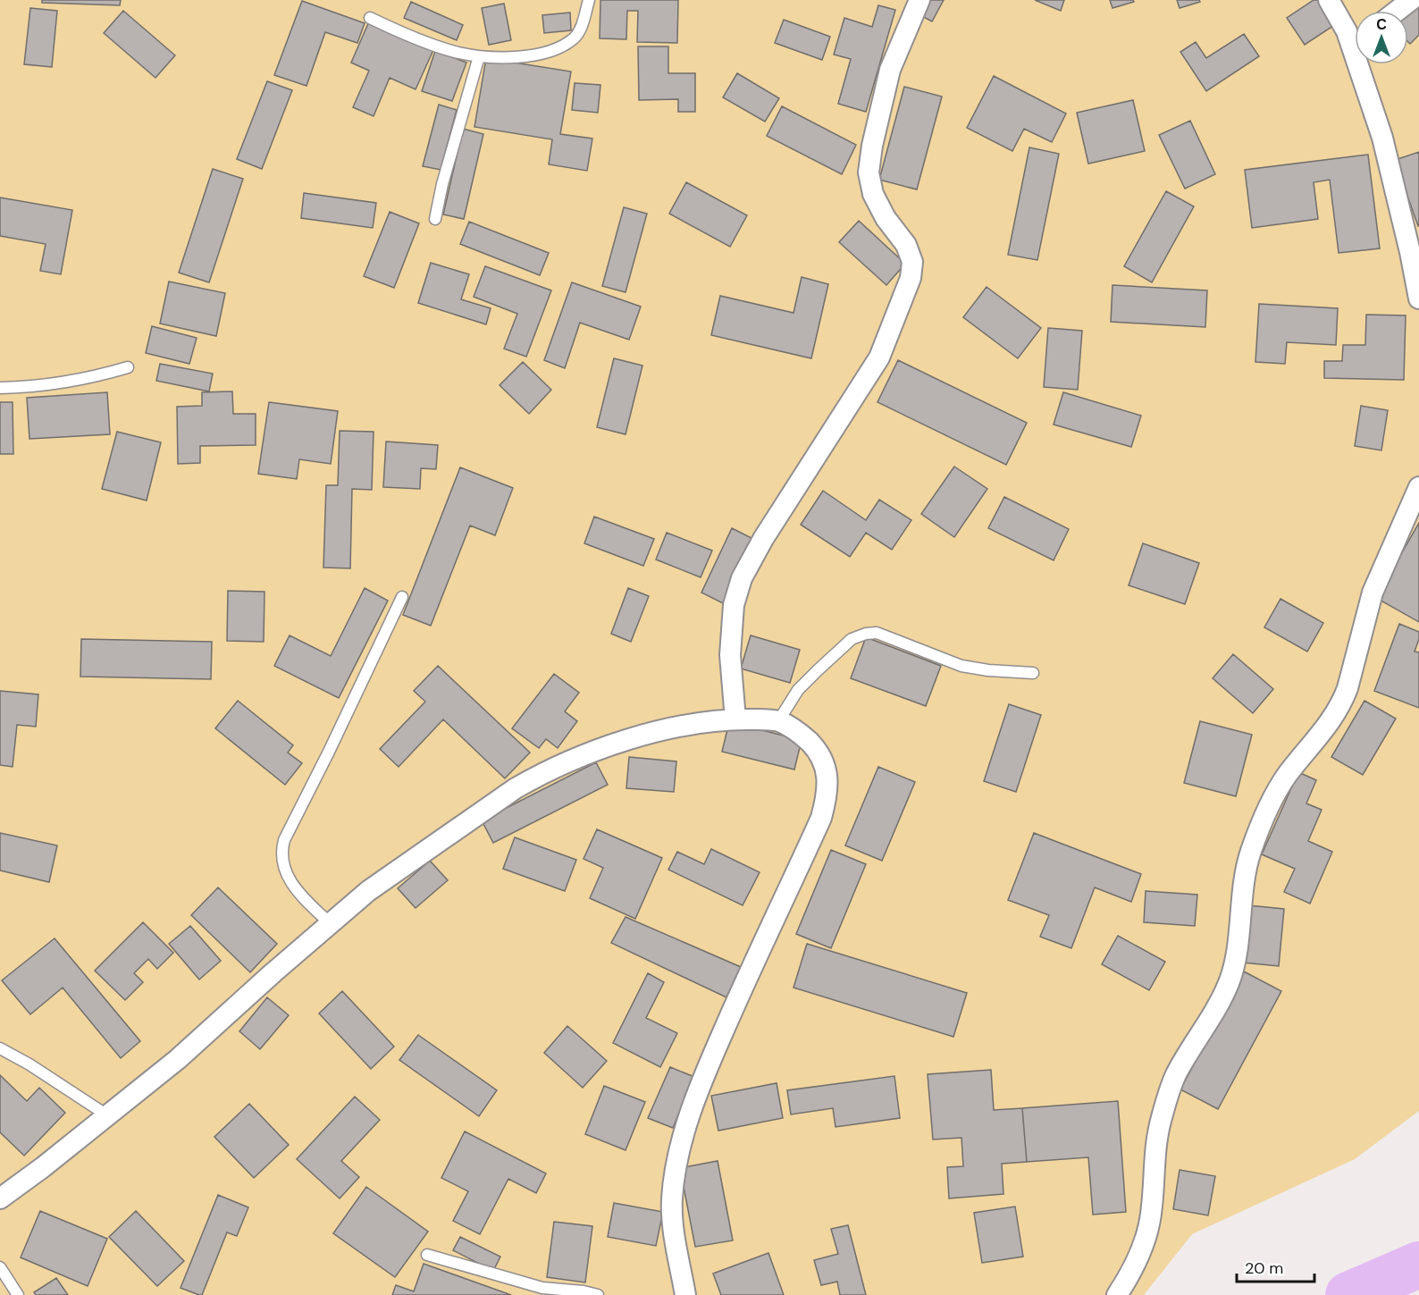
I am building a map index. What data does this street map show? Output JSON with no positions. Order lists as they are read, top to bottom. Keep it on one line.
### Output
{"scale_bar":"20 m","north":"top"}
